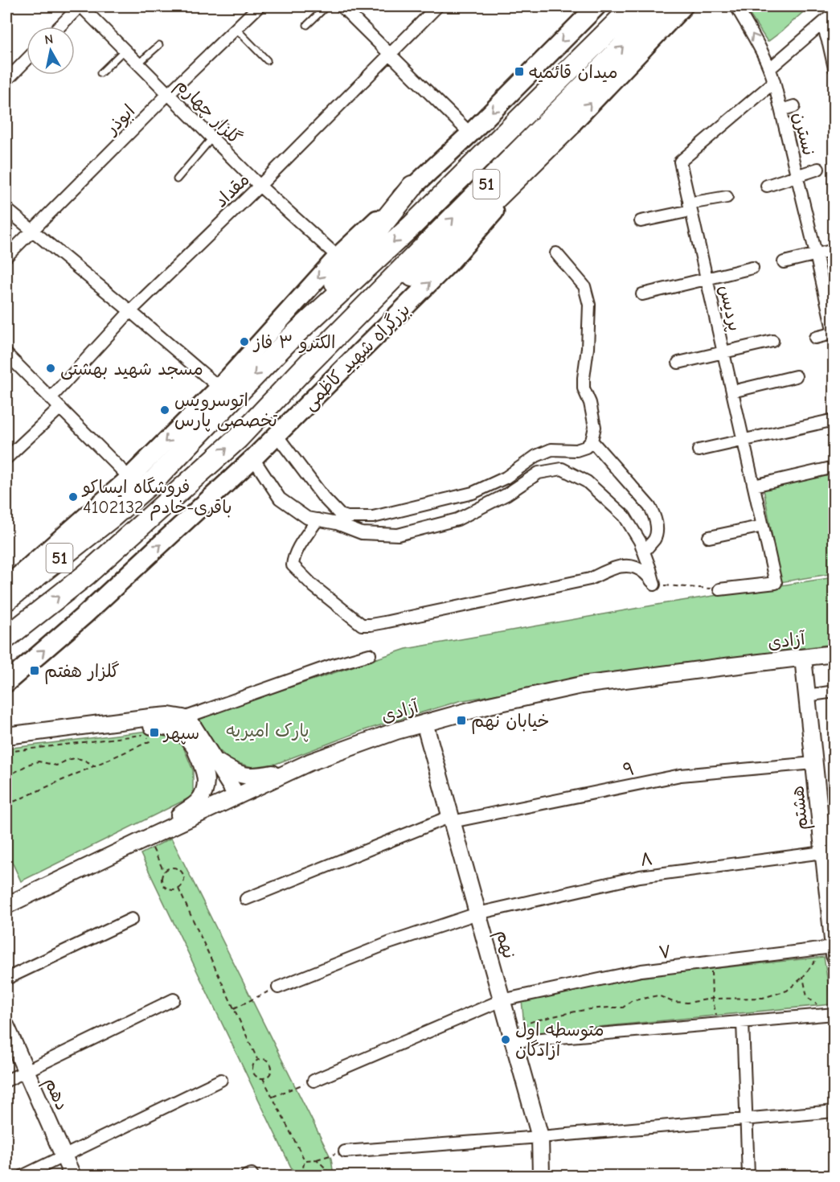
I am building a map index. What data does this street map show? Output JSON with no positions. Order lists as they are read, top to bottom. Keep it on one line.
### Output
{"streets":{"highway":["51","بزرگراه شهید کاظمی"],"street":["گلزار چهارم","ابوذر","نسترن","مقداد","پردیس","آزادی","۹","هشتم","۸","نهم","۷","دهم"]},"crossings":[["گلزار چهارم","ابوذر"],["گلزار چهارم","مقداد"],["نسترن","پردیس"],["آزادی","هشتم"],["آزادی","نهم"],["۹","هشتم"],["۹","نهم"],["هشتم","۸"],["هشتم","۷"],["۸","نهم"],["نهم","۷"]],"parks":["پارک امیریه"],"places":{"transit":["میدان قائمیه","گلزار هفتم","خیابان نهم","سپهر"],"other":["الکترو ۳ فاز","مسجد شهید بهشتی","اتوسرویس تخصصی پارس","فروشگاه ایساکو باقری-خادم 4102132","متوسطه اول آزادگان"]},"north":"top"}
